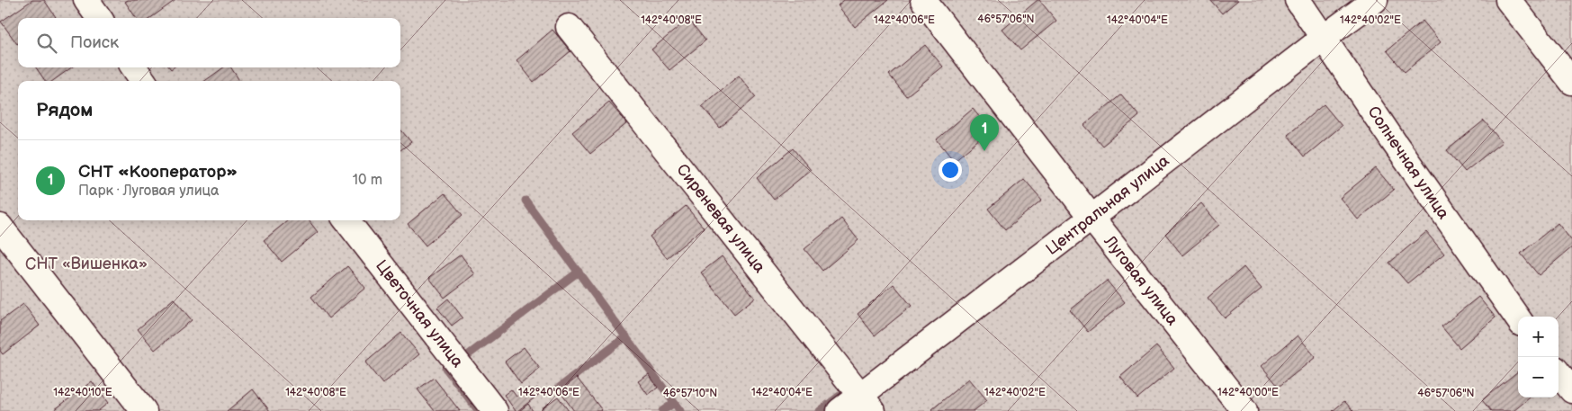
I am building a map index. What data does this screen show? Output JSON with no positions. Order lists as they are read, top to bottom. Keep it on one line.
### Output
{"streets":{"street":["Солнечная улица","Центральная улица","Сиреневая улица","Луговая улица","Цветочная улица"]},"crossings":[["Солнечная улица","Центральная улица"],["Центральная улица","Сиреневая улица"],["Центральная улица","Луговая улица"]],"parks":["СНТ «Вишенка»"],"page":{"search":"Поиск","heading":"Рядом","pins":"1","list":[{"mark":"1","name":"СНТ «Кооператор»","note":"Парк · Луговая улица","value":"10 m"}],"map_buttons":["+","−"]},"coordinates":["46°57'06\"N","142°40'08\"E","142°40'06\"E","142°40'04\"E","142°40'02\"E","142°40'10\"E","142°40'00\"E","46°57'10\"N"]}
